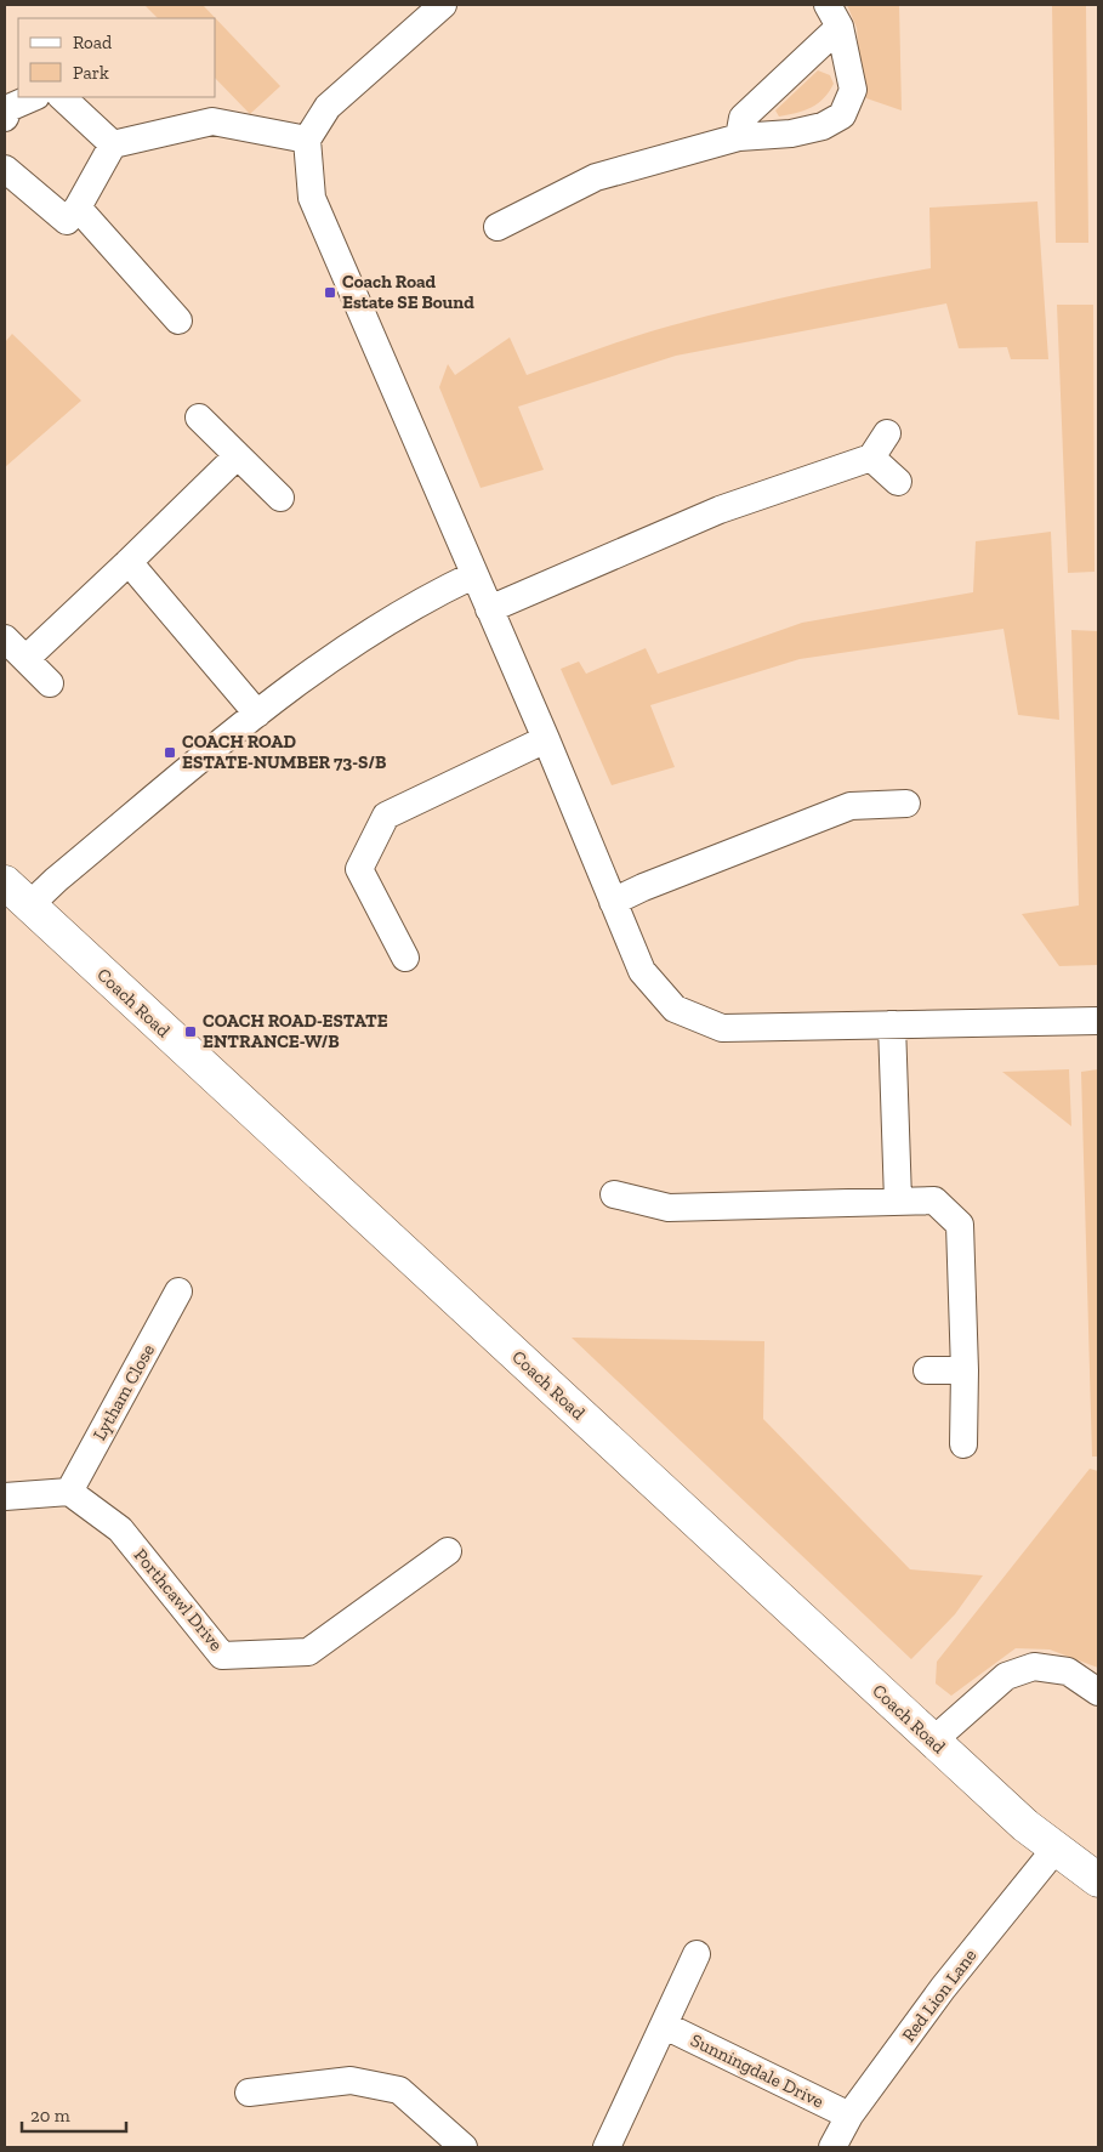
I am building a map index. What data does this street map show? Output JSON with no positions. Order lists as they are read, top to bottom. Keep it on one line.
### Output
{"streets":{"street":["Coach Road","Lytham Close","Porthcawl Drive","Red Lion Lane","Sunningdale Drive"]},"crossings":[["Coach Road","Red Lion Lane"],["Lytham Close","Porthcawl Drive"],["Red Lion Lane","Sunningdale Drive"]],"places":{"transit":["Coach Road Estate SE Bound","COACH ROAD ESTATE-NUMBER 73-S/B","COACH ROAD-ESTATE ENTRANCE-W/B"]},"legend":["Road","Park"],"scale_bar":"20 m"}
